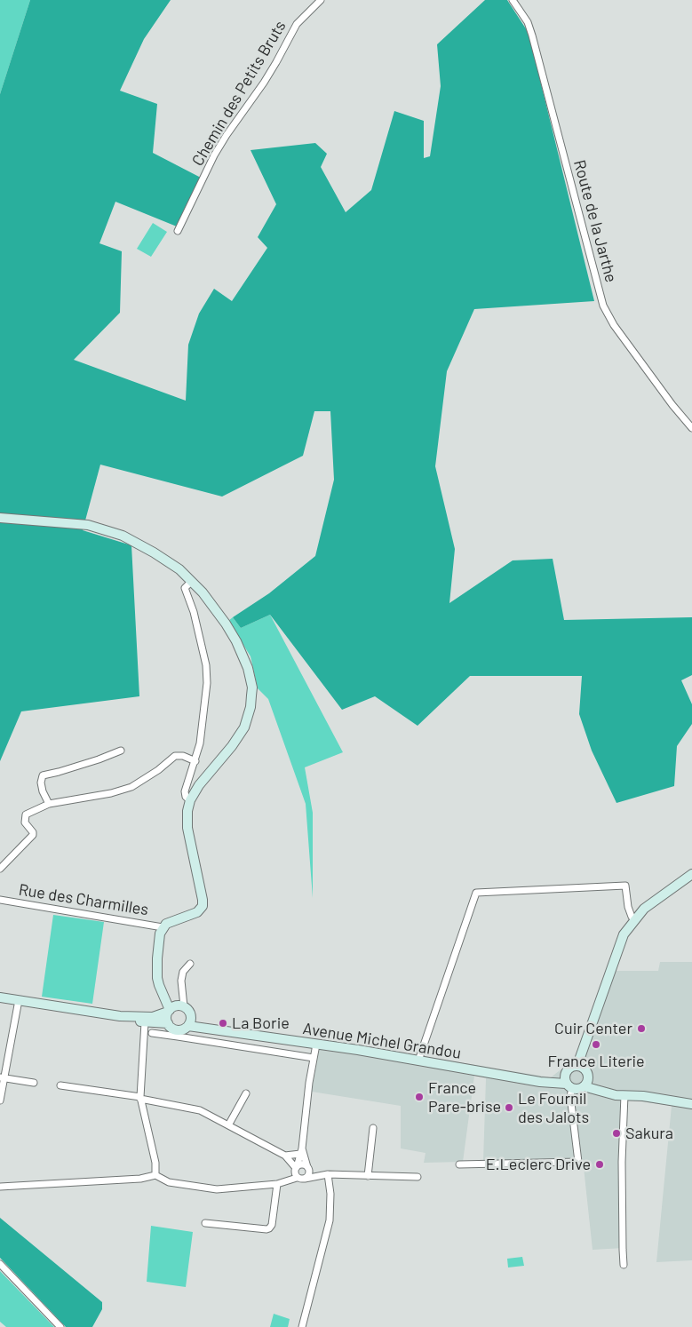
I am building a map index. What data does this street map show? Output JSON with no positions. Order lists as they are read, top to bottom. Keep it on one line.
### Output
{"streets":{"street":["Chemin des Petits Bruts","Route de la Jarthe","Rue des Charmilles","Avenue Michel Grandou"]},"places":["La Borie","Cuir Center","France Literie","France Pare-brise","Le Fournil des Jalots","Sakura","E.Leclerc Drive"]}
